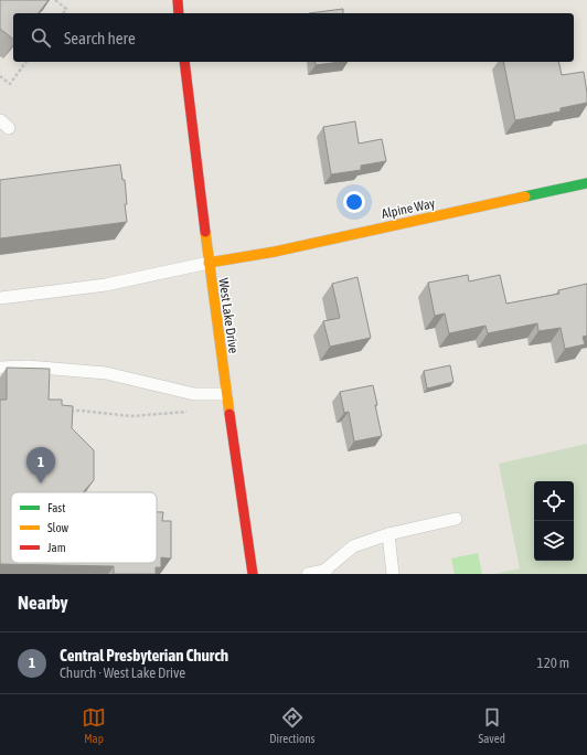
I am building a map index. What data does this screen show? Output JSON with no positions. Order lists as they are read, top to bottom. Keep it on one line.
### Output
{"streets":{"main road":["Alpine Way","West Lake Drive"]},"crossings":[["Alpine Way","West Lake Drive"]],"legend":["Fast","Slow","Jam"],"page":{"search":"Search here","pins":"1","heading":"Nearby","list":[{"mark":"1","name":"Central Presbyterian Church","note":"Church · West Lake Drive","value":"120 m"}],"nav":["Map","Directions","Saved"]}}
